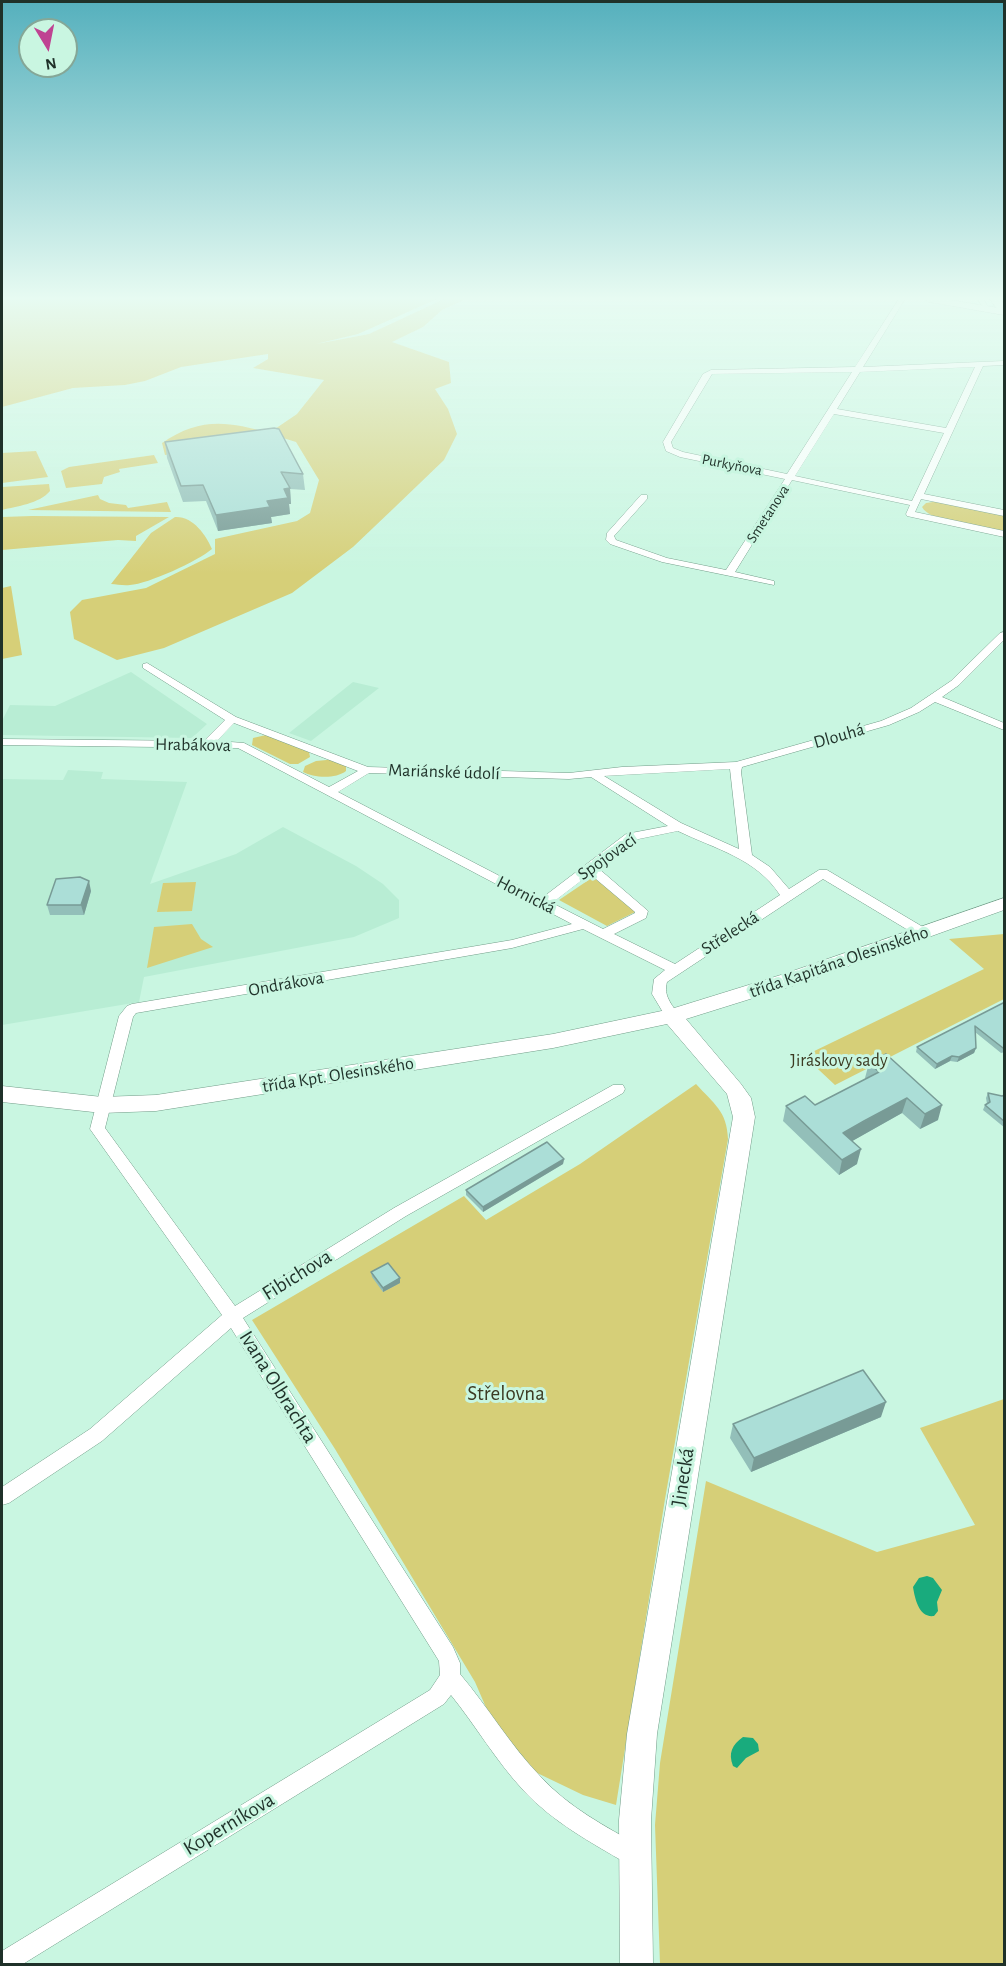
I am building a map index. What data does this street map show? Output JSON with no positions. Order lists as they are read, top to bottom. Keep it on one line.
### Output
{"streets":{"main road":["třída Kapitána Olesinského","třída Kpt. Olesinského","Jinecká"],"street":["Purkyňova","Smetanova","Dlouhá","Hrabákova","Mariánské údolí","Spojovací","Hornická","Střelecká","Ondrákova","Fibichova","Ivana Olbrachta","Koperníkova"]},"crossings":[["Purkyňova","Smetanova"],["Dlouhá","Mariánské údolí"],["Hrabákova","Hornická"],["Spojovací","Hornická"],["Hornická","Střelecká"],["Hornická","Ondrákova"],["Střelecká","třída Kapitána Olesinského"],["třída Kapitána Olesinského","třída Kpt. Olesinského"],["třída Kapitána Olesinského","Jinecká"],["Ondrákova","třída Kpt. Olesinského"],["Ondrákova","Ivana Olbrachta"],["třída Kpt. Olesinského","Ivana Olbrachta"],["třída Kpt. Olesinského","Jinecká"],["Fibichova","Ivana Olbrachta"],["Ivana Olbrachta","Koperníkova"]],"parks":["Jiráskovy sady","Střelovna"],"north":"bottom"}
